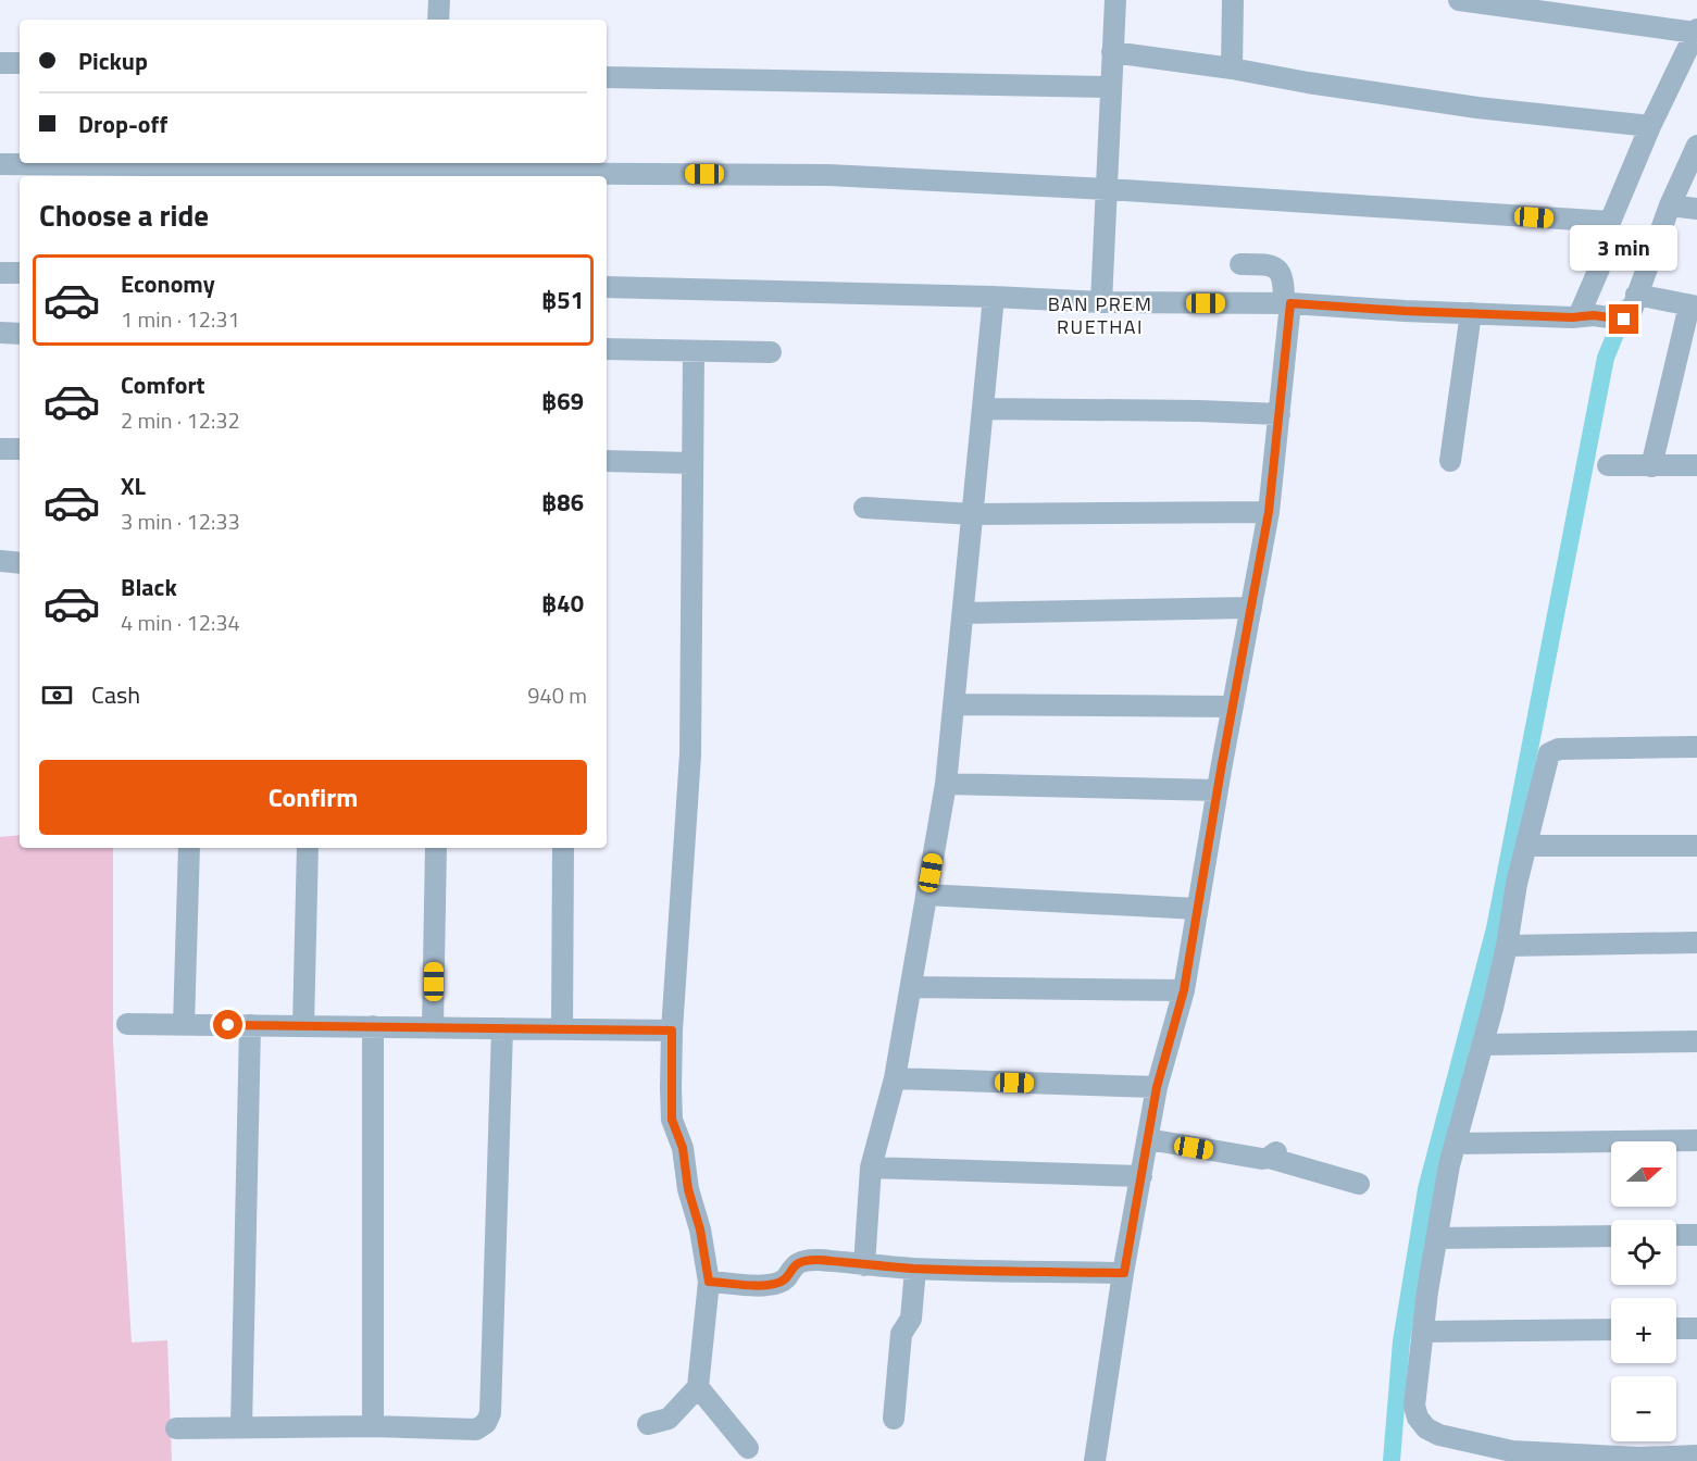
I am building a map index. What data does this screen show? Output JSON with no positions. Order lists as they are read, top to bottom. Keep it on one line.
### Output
{"districts":["BAN PREM RUETHAI"],"north":"right","page":{"banner":["Pickup","Drop-off"],"heading":"Choose a ride","bubble":"3 min","list":[{"name":"Economy","note":"1 min · 12:31","value":"฿51"},{"name":"Comfort","note":"2 min · 12:32","value":"฿69"},{"name":"XL","note":"3 min · 12:33","value":"฿86"},{"name":"Black","note":"4 min · 12:34","value":"฿40"}],"pay":["Cash","940 m"],"buttons":"Confirm","map_buttons":["+","−"]}}
